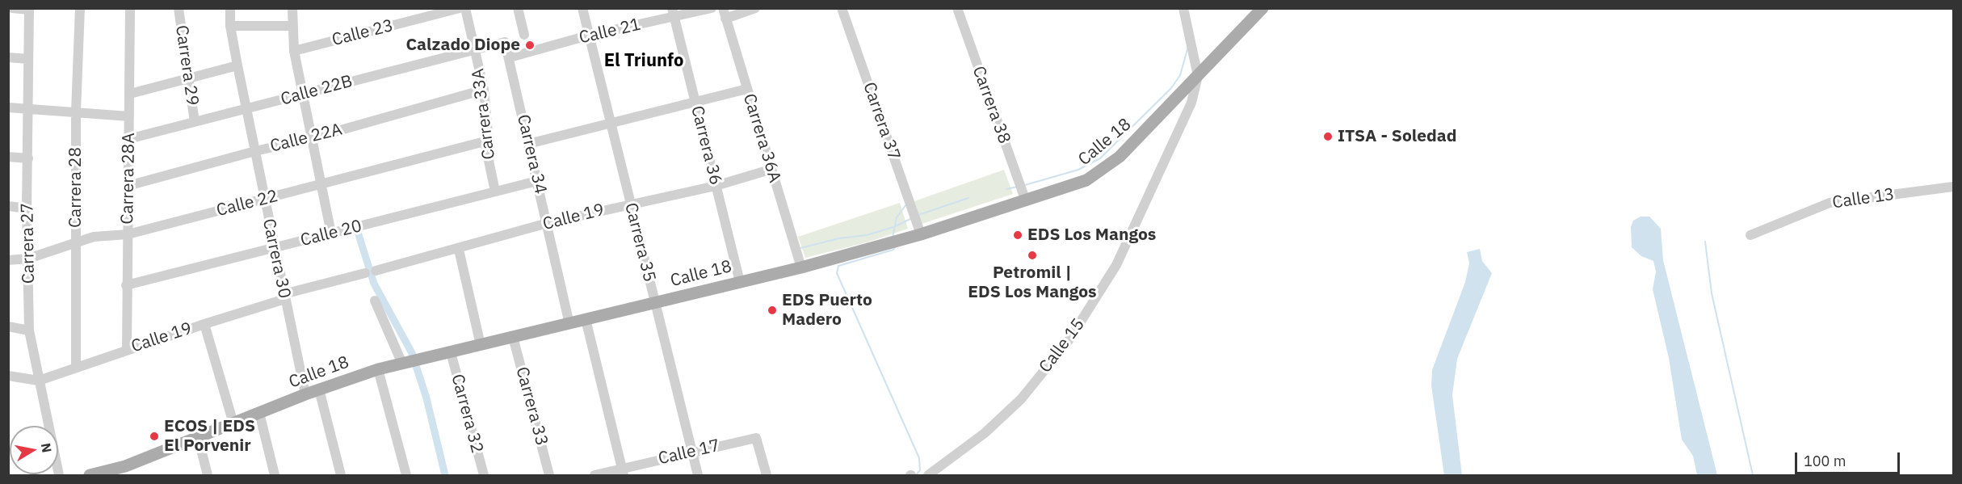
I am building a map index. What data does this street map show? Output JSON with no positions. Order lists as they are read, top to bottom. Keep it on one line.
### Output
{"streets":{"main road":["Calle 18"],"street":["Calle 21","Calle 23","Carrera 29","Calle 22B","Carrera 38","Carrera 33A","Carrera 37","Calle 22A","Carrera 36A","Carrera 36","Carrera 34","Carrera 28A","Carrera 28","Calle 13","Calle 22","Calle 19","Calle 20","Carrera 35","Carrera 27","Carrera 30","Calle 15","Carrera 33","Carrera 32","Calle 17"]},"crossings":[["Calle 21","Carrera 36"],["Calle 21","Carrera 34"],["Calle 21","Carrera 35"],["Carrera 29","Calle 22B"],["Calle 22B","Carrera 33A"],["Calle 22B","Carrera 34"],["Calle 22B","Carrera 28A"],["Calle 22B","Carrera 30"],["Carrera 38","Calle 18"],["Carrera 33A","Calle 22A"],["Carrera 33A","Calle 22"],["Carrera 33A","Calle 20"],["Carrera 37","Calle 18"],["Calle 22A","Carrera 28A"],["Calle 22A","Carrera 30"],["Carrera 36A","Calle 18"],["Carrera 36A","Calle 19"],["Calle 18","Carrera 36"],["Calle 18","Carrera 34"],["Calle 18","Carrera 35"],["Calle 18","Carrera 30"],["Calle 18","Calle 15"],["Calle 18","Carrera 33"],["Calle 18","Carrera 32"],["Carrera 36","Calle 19"],["Carrera 34","Calle 19"],["Carrera 34","Calle 20"],["Carrera 28A","Calle 22"],["Carrera 28A","Calle 19"],["Carrera 28A","Calle 20"],["Carrera 28","Calle 22"],["Carrera 28","Calle 19"],["Calle 22","Carrera 27"],["Calle 22","Carrera 30"],["Calle 19","Carrera 35"],["Calle 19","Carrera 27"],["Calle 19","Carrera 30"],["Calle 20","Carrera 30"],["Carrera 35","Calle 17"]],"districts":["El Triunfo"],"places":["Calzado Diope","ITSA - Soledad","EDS Los Mangos","Petromil | EDS Los Mangos","EDS Puerto Madero","ECOS | EDS El Porvenir"],"scale_bar":"100 m","north":"right"}
